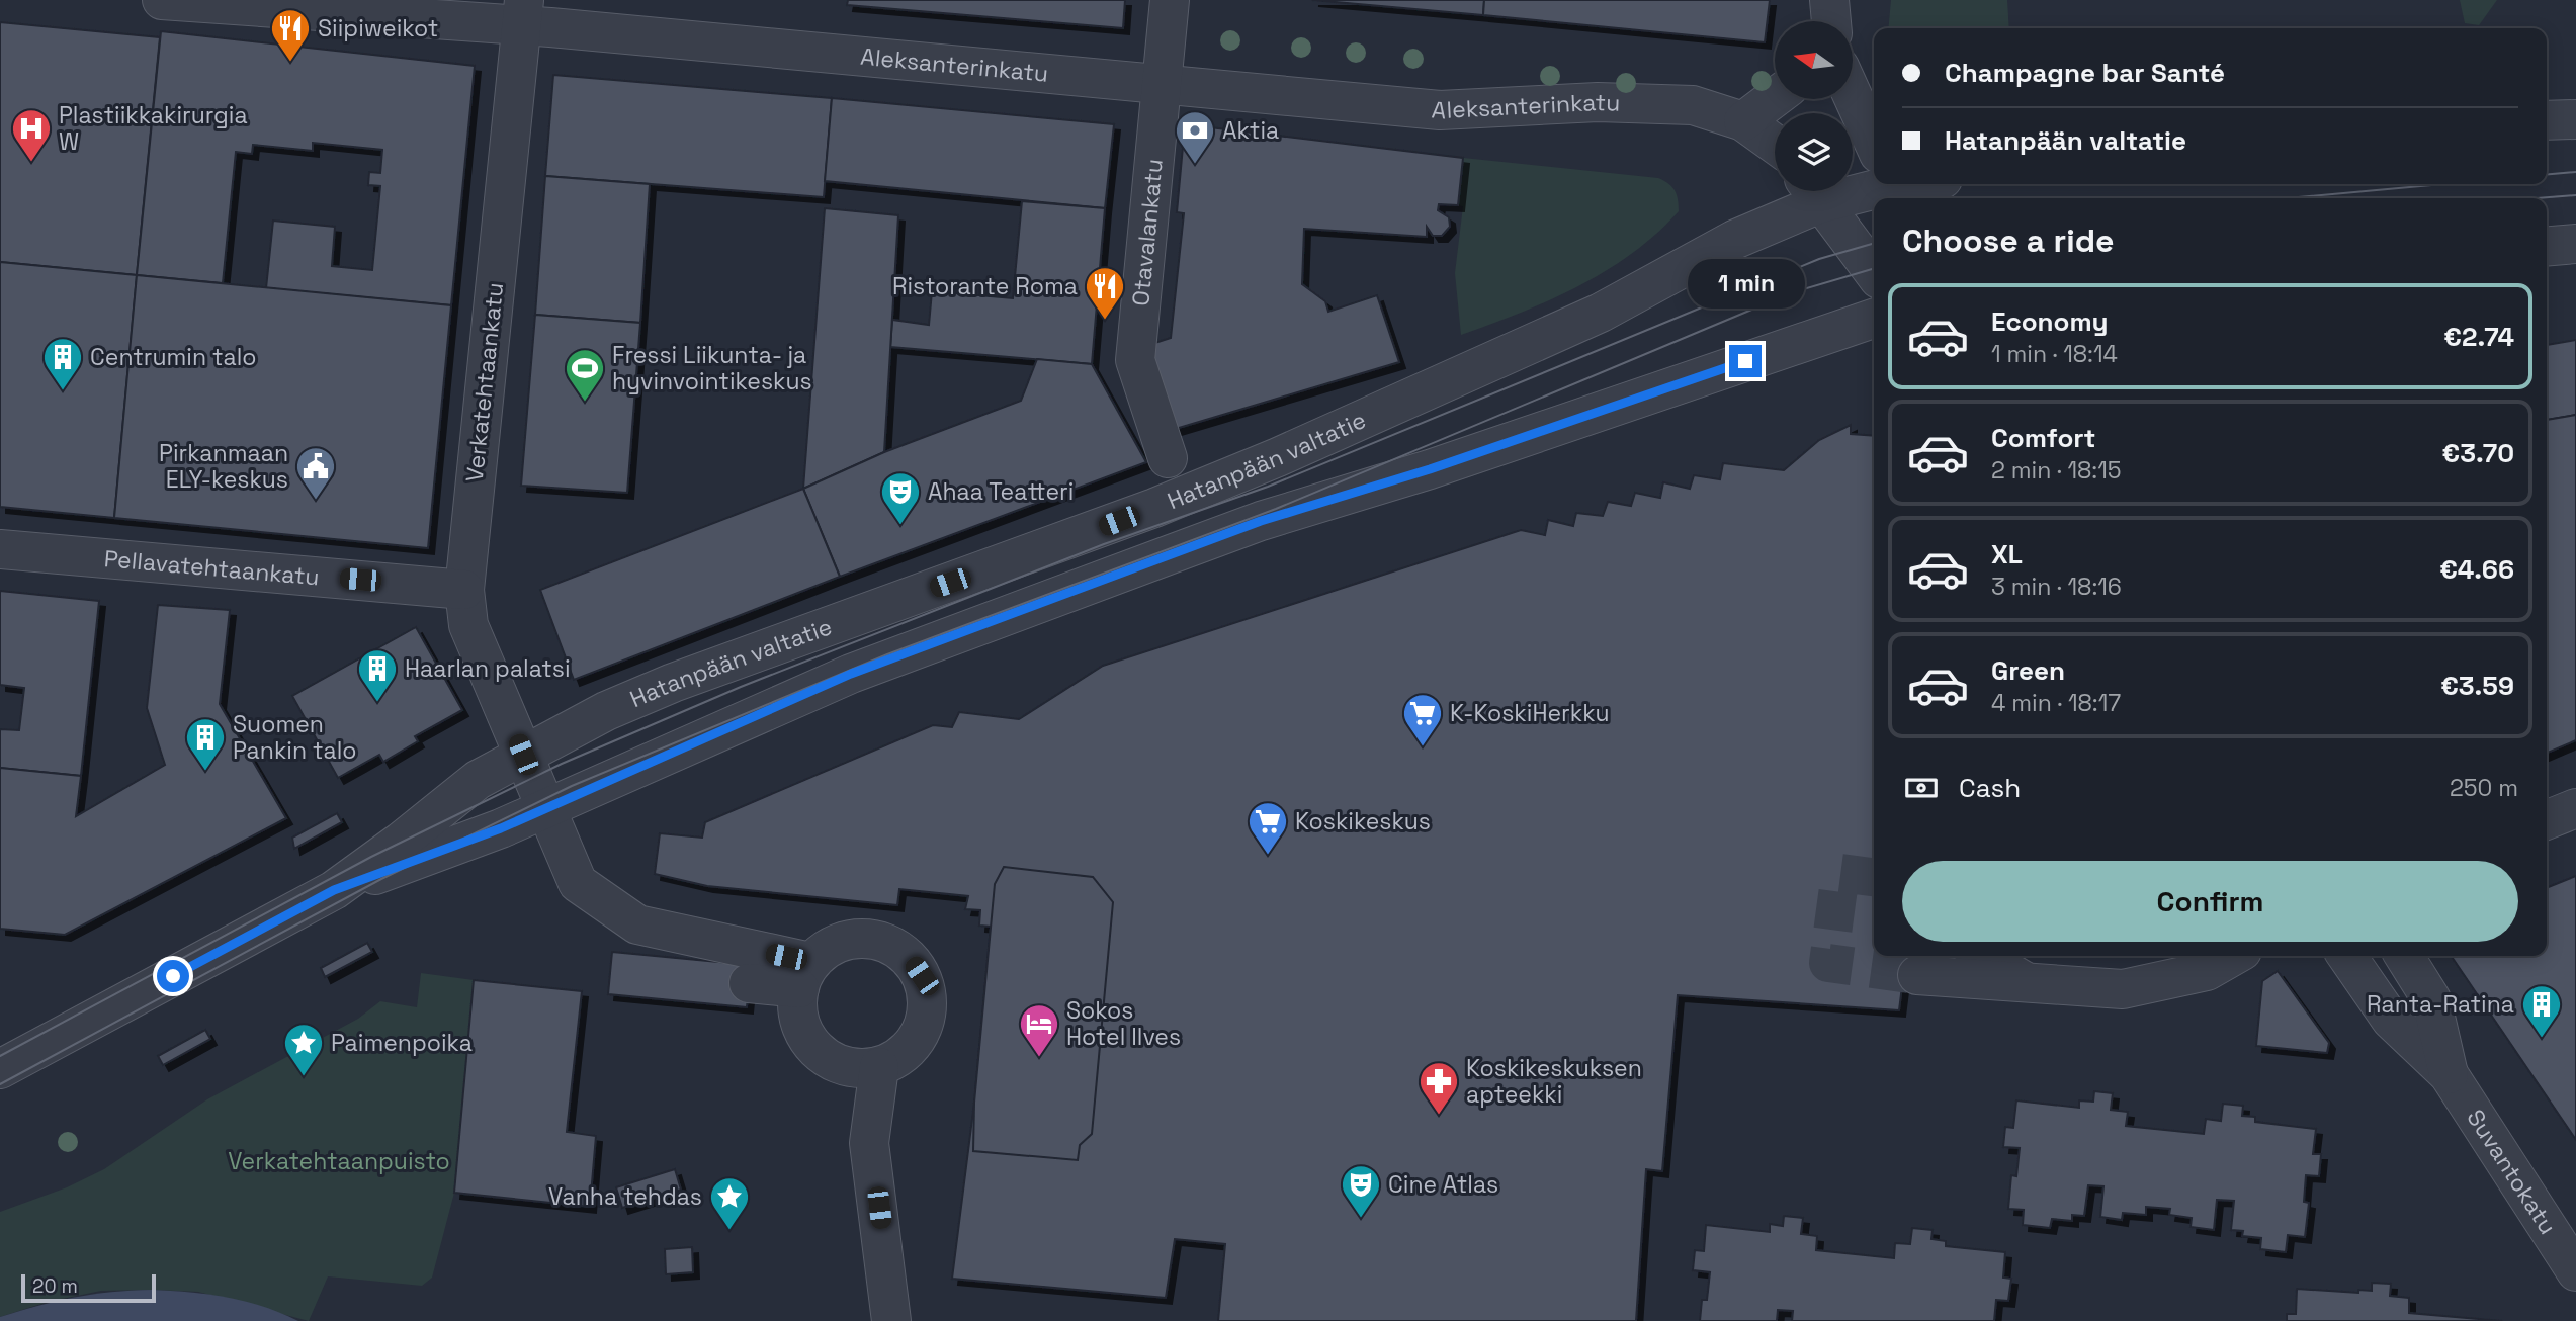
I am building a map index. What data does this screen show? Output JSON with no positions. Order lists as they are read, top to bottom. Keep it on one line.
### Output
{"streets":{"street":["Aleksanterinkatu","Otavalankatu","Verkatehtaankatu","Hatanpään valtatie","Pellavatehtaankatu","Suvantokatu"]},"crossings":[["Aleksanterinkatu","Otavalankatu"],["Aleksanterinkatu","Verkatehtaankatu"],["Verkatehtaankatu","Hatanpään valtatie"],["Verkatehtaankatu","Pellavatehtaankatu"]],"parks":["Verkatehtaanpuisto"],"places":{"restaurant":["Siipiweikot","Ristorante Roma"],"hospital":["Plastiikkakirurgia W"],"bank":["Aktia"],"building":["Centrumin talo","Haarlan palatsi","Suomen Pankin talo","Ranta-Ratina"],"sports":["Fressi Liikunta- ja hyvinvointikeskus"],"public building":["Pirkanmaan ELY-keskus"],"theatre":["Ahaa Teatteri","Cine Atlas"],"supermarket":["K-KoskiHerkku","Koskikeskus"],"hotel":["Sokos Hotel Ilves"],"place":["Paimenpoika","Vanha tehdas"],"pharmacy":["Koskikeskuksen apteekki"]},"scale_bar":"20 m","north":"left","page":{"banner":["Champagne bar Santé","Hatanpään valtatie"],"heading":"Choose a ride","bubble":"1 min","list":[{"name":"Economy","note":"1 min · 18:14","value":"€2.74"},{"name":"Comfort","note":"2 min · 18:15","value":"€3.70"},{"name":"XL","note":"3 min · 18:16","value":"€4.66"},{"name":"Green","note":"4 min · 18:17","value":"€3.59"}],"pay":["Cash","250 m"],"buttons":"Confirm","scale":"20 m"}}
